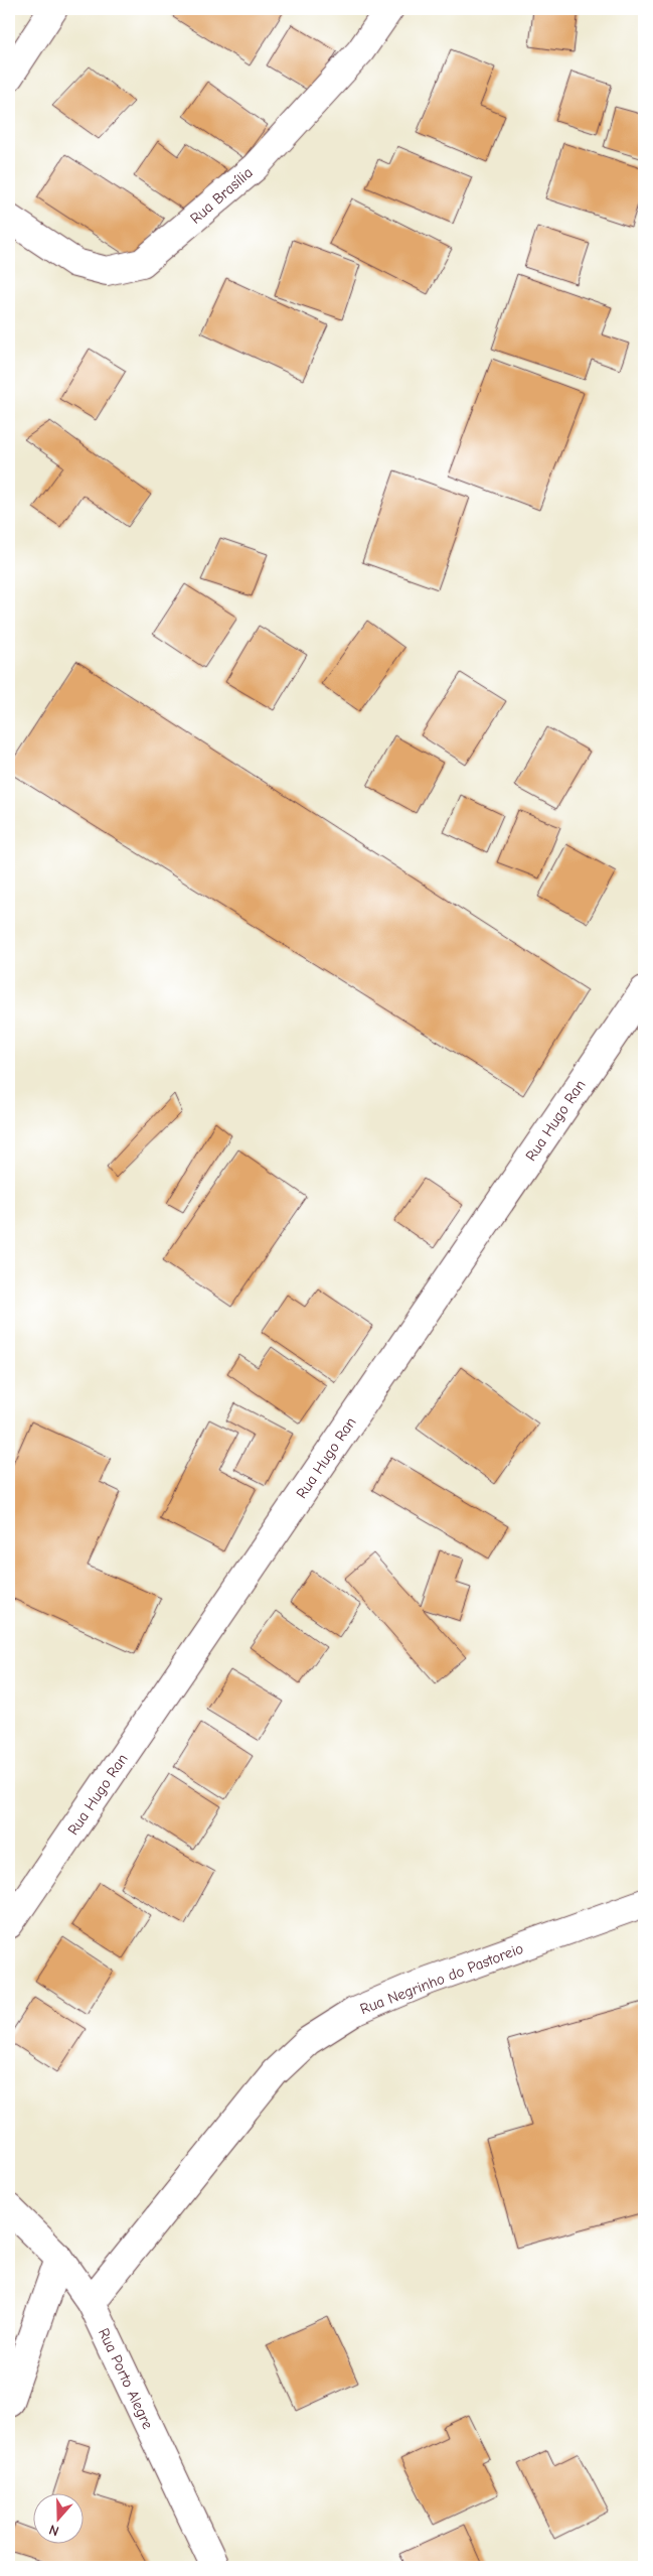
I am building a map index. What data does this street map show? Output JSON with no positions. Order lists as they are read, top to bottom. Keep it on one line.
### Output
{"streets":{"street":["Rua Brasília","Rua Hugo Ran","Rua Negrinho do Pastoreio","Rua Porto Alegre"]},"crossings":[["Rua Negrinho do Pastoreio","Rua Porto Alegre"]],"north":"bottom"}
